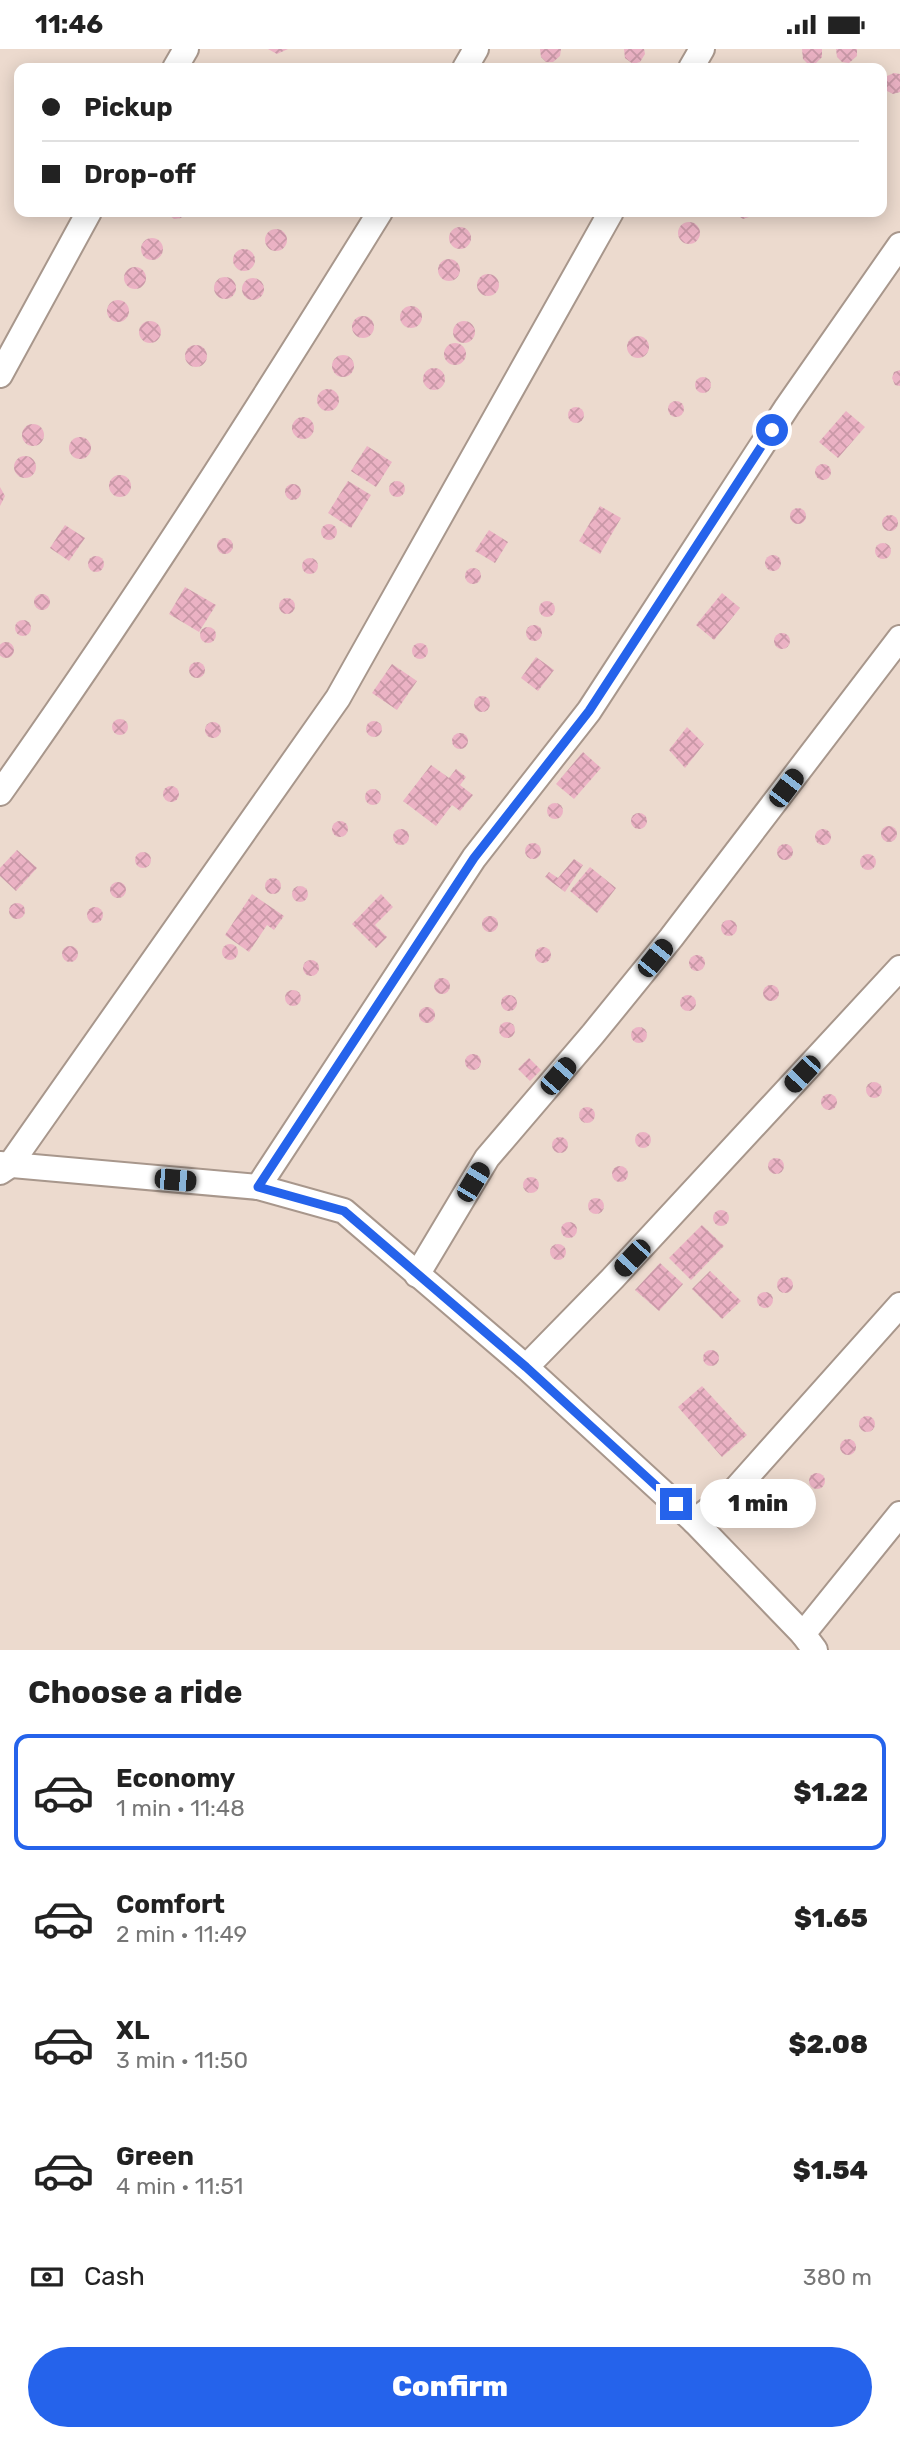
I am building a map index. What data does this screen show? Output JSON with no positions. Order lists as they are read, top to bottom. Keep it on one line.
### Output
{"page":{"status":"11:46","banner":["Pickup","Drop-off"],"bubble":"1 min","heading":"Choose a ride","list":[{"name":"Economy","note":"1 min · 11:48","value":"$1.22"},{"name":"Comfort","note":"2 min · 11:49","value":"$1.65"},{"name":"XL","note":"3 min · 11:50","value":"$2.08"},{"name":"Green","note":"4 min · 11:51","value":"$1.54"}],"pay":["Cash","380 m"],"buttons":"Confirm"}}
